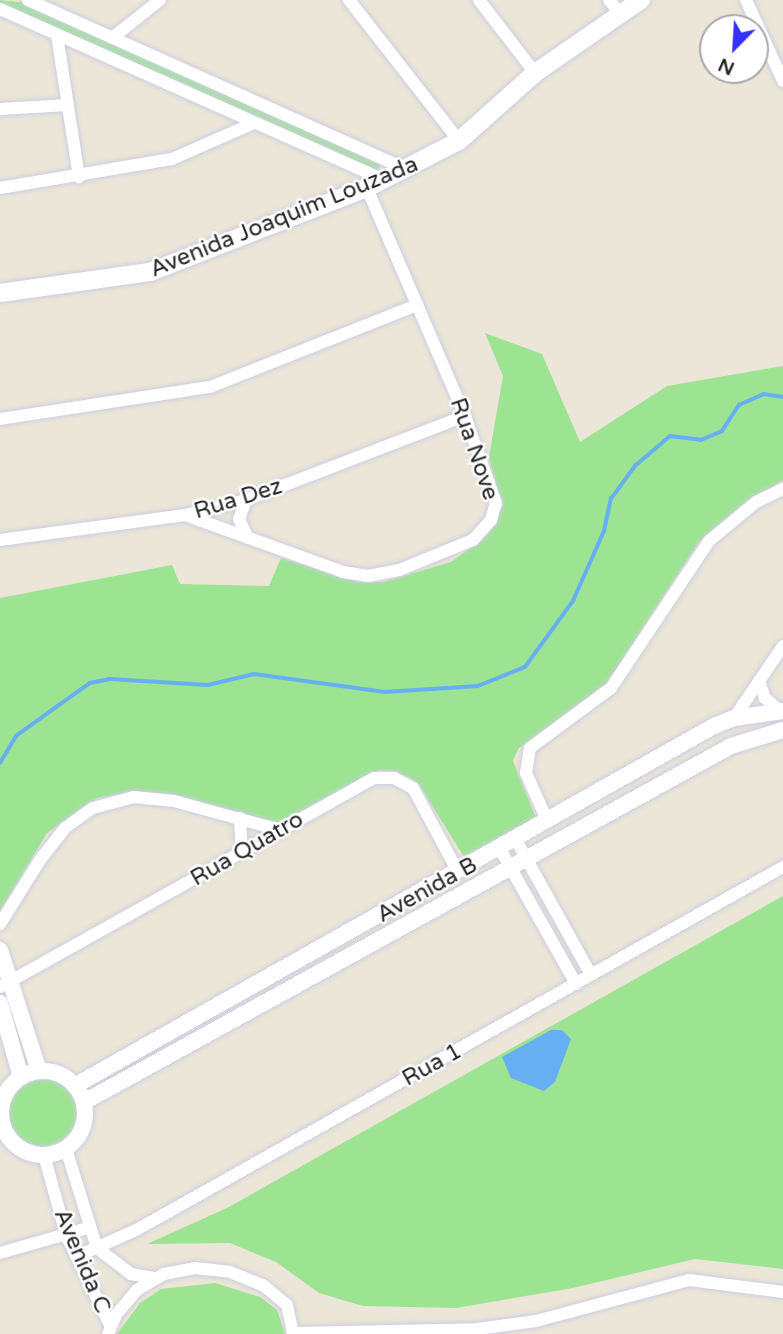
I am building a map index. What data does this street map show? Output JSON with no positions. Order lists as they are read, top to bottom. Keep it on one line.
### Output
{"streets":{"main road":["Avenida Joaquim Louzada"],"street":["Rua Nove","Rua Dez","Rua Quatro","Avenida B","Rua 1","Avenida C"]},"crossings":[["Avenida Joaquim Louzada","Rua Nove"],["Rua Nove","Rua Dez"],["Rua Quatro","Avenida B"],["Avenida B","Avenida C"],["Rua 1","Avenida C"]],"north":"bottom left"}
